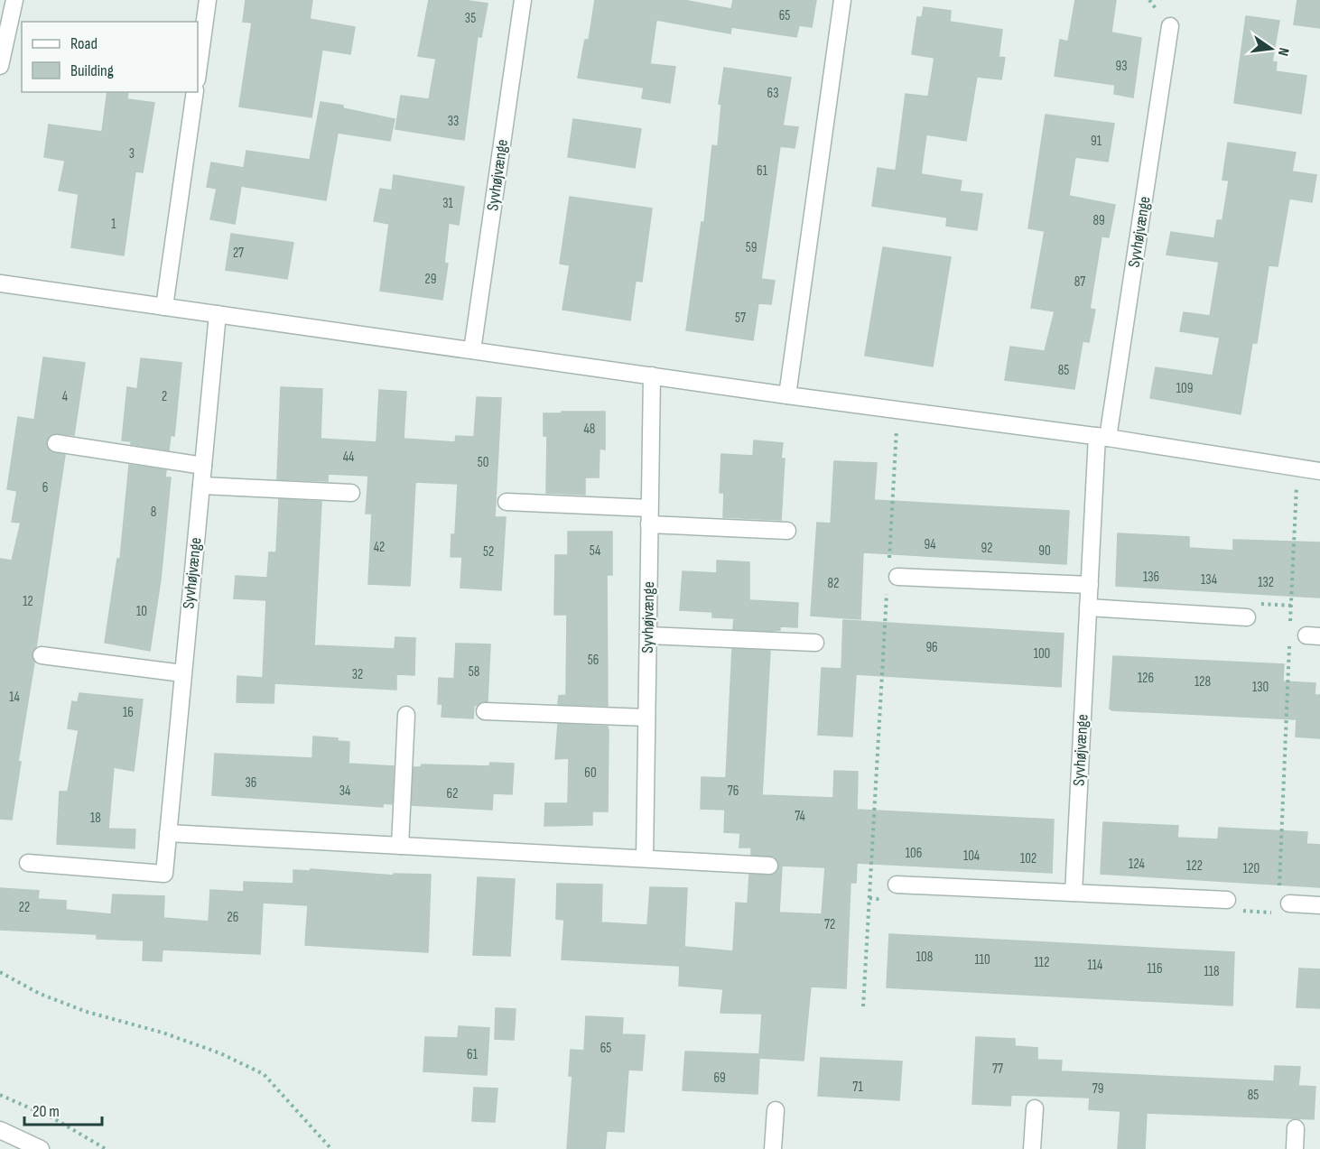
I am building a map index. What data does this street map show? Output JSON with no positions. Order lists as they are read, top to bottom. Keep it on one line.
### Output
{"streets":{"street":["Syvhøjvænge"]},"house_numbers":["65","35","93","63","33","91","3","61","31","89","1","59","27","29","87","57","85","109","4","2","48","44","50","6","8","94","42","92","54","90","52","136","134","132","82","12","10","96","100","56","58","32","126","128","130","14","16","60","36","34","76","62","74","18","106","104","102","124","122","120","22","26","72","108","110","112","114","116","118","65","61","77","69","71","79","85"],"legend":["Road","Building"],"scale_bar":"20 m","north":"right"}
